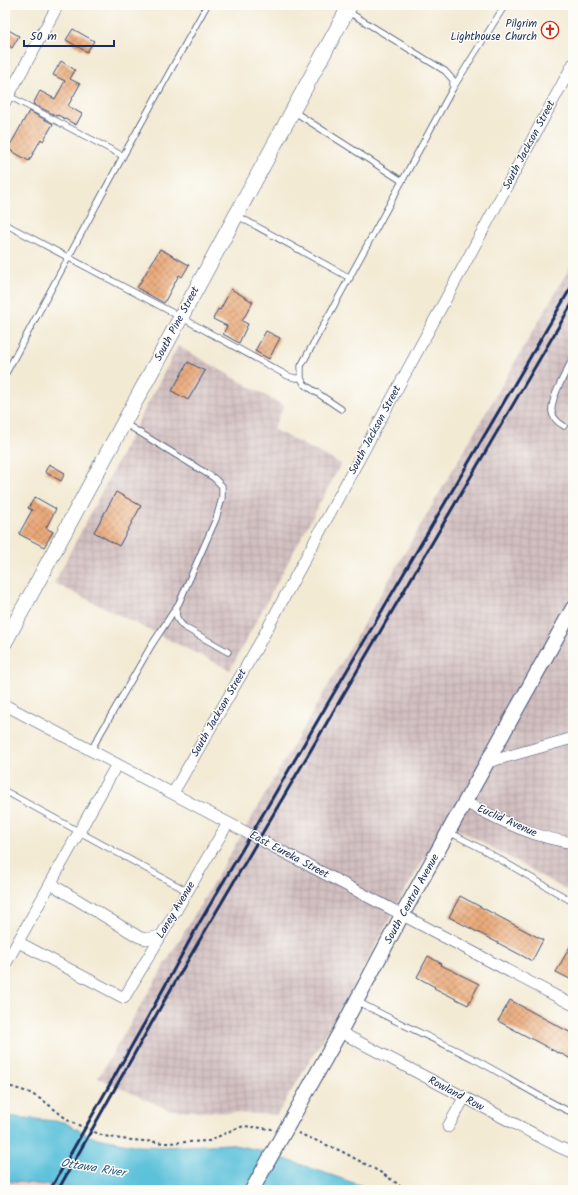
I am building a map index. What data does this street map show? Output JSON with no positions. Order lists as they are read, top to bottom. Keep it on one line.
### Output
{"streets":{"main road":["South Pine Street"],"street":["South Jackson Street","Euclid Avenue","East Eureka Street","South Central Avenue","Laney Avenue","Rowland Row"]},"crossings":[["South Jackson Street","East Eureka Street"],["Euclid Avenue","South Central Avenue"],["East Eureka Street","South Central Avenue"],["East Eureka Street","Laney Avenue"],["South Central Avenue","Rowland Row"]],"water":["Ottawa River"],"places":{"church":["Pilgrim Lighthouse Church"]},"scale_bar":"50 m"}
